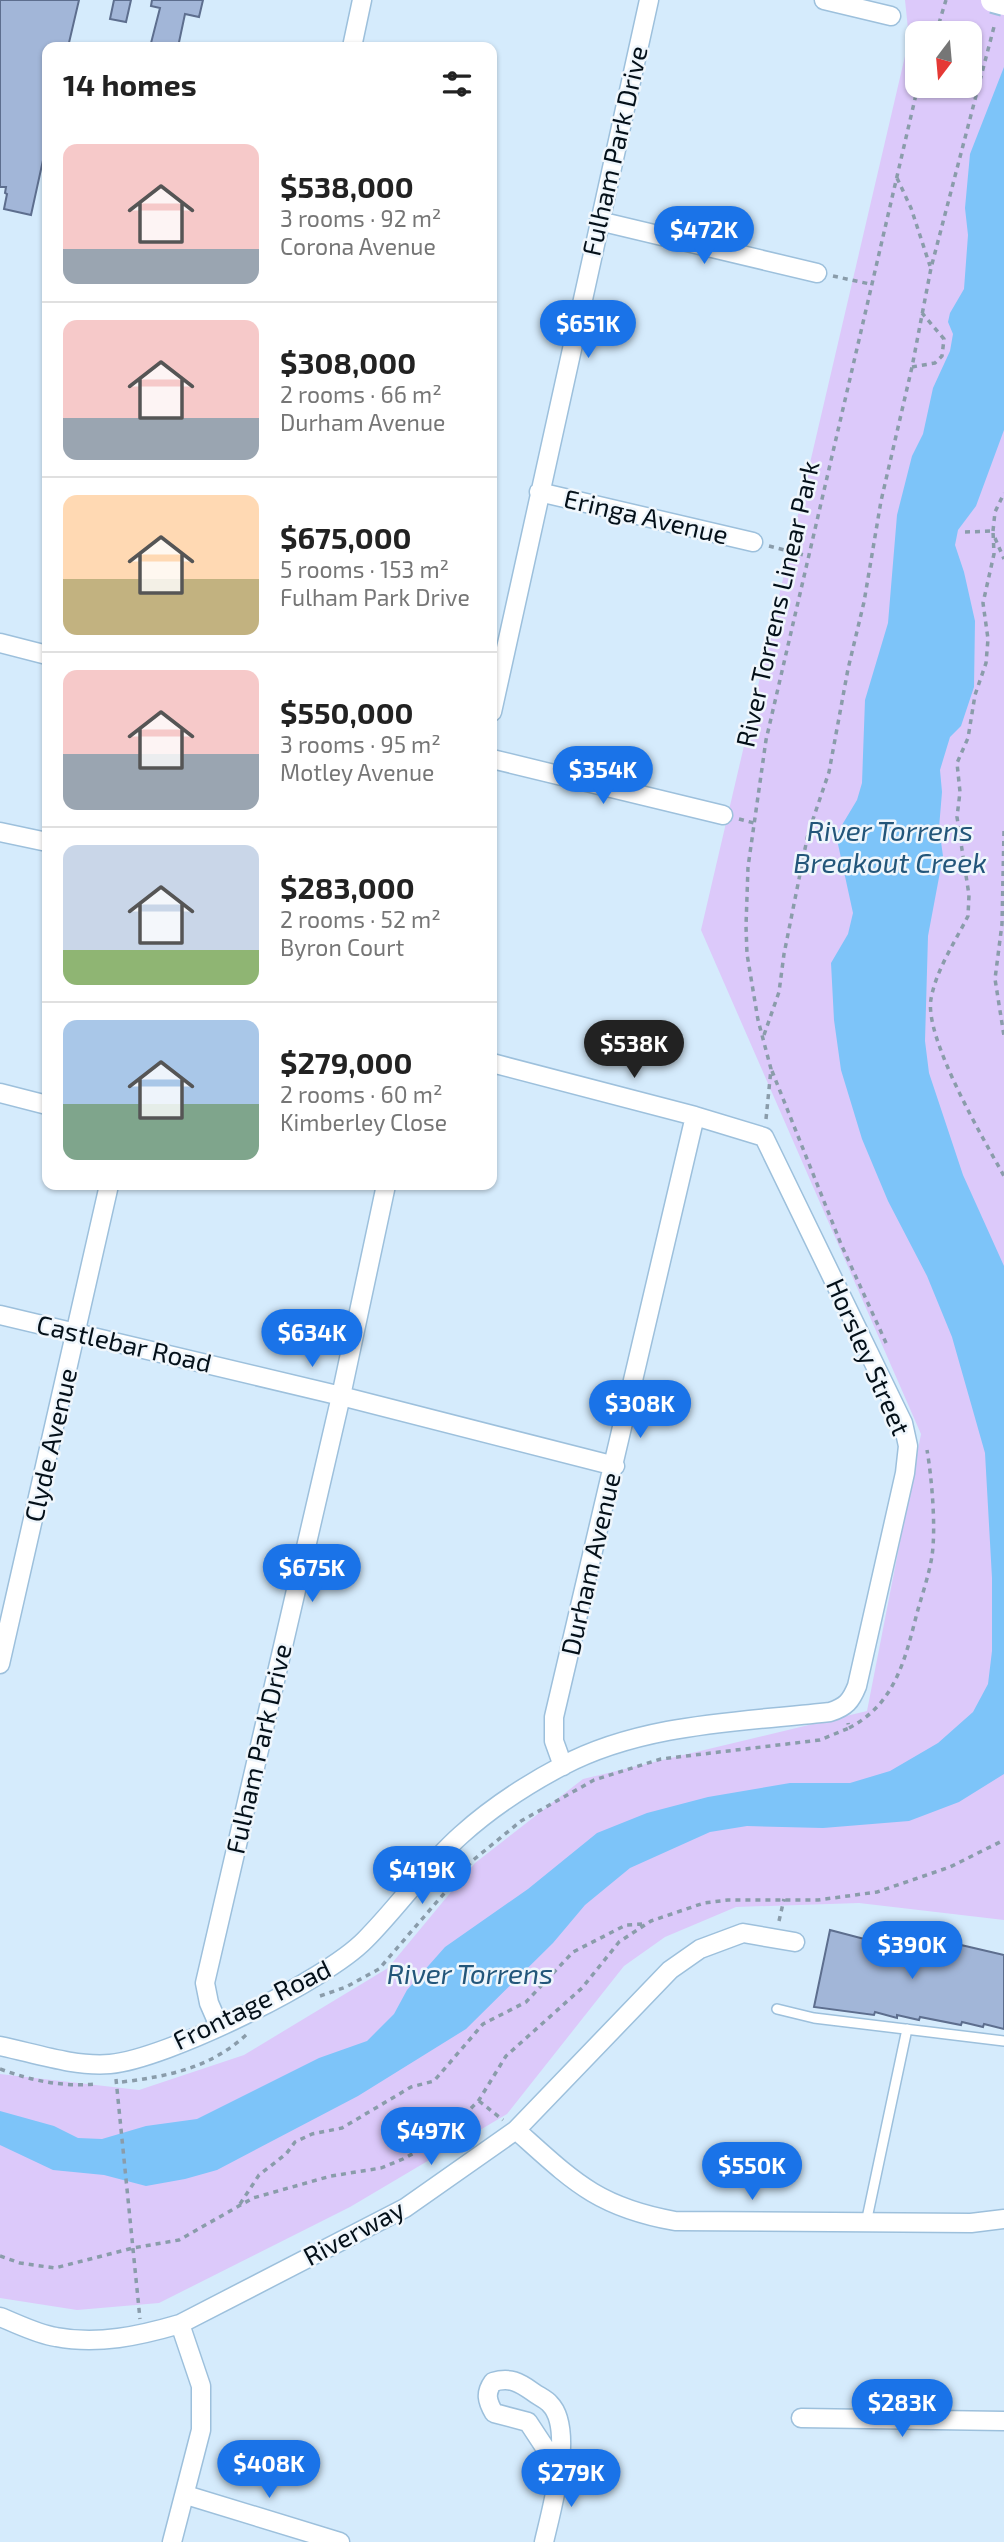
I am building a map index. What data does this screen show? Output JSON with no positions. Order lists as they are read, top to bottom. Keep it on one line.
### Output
{"streets":{"street":["Fulham Park Drive","Eringa Avenue","Castlebar Road","Horsley Street","Clyde Avenue","Durham Avenue","Frontage Road","Riverway"],"path":["River Torrens Linear Park"]},"crossings":[["Fulham Park Drive","Eringa Avenue"],["Fulham Park Drive","Castlebar Road"],["Fulham Park Drive","Frontage Road"],["River Torrens Linear Park","Horsley Street"],["Castlebar Road","Clyde Avenue"],["Castlebar Road","Durham Avenue"],["Horsley Street","Frontage Road"],["Durham Avenue","Frontage Road"]],"water":["River Torrens Breakout Creek","River Torrens"],"north":"bottom","page":{"heading":"14 homes","list":[{"name":"$538,000","note":"3 rooms · 92 m² · Corona Avenue"},{"name":"$308,000","note":"2 rooms · 66 m² · Durham Avenue"},{"name":"$675,000","note":"5 rooms · 153 m² · Fulham Park Drive"},{"name":"$550,000","note":"3 rooms · 95 m² · Motley Avenue"},{"name":"$283,000","note":"2 rooms · 52 m² · Byron Court"},{"name":"$279,000","note":"2 rooms · 60 m² · Kimberley Close"}],"price":["$472K","$651K","$354K","$538K","$634K","$308K","$675K","$419K","$390K","$497K","$550K","$283K","$408K","$279K"]}}
